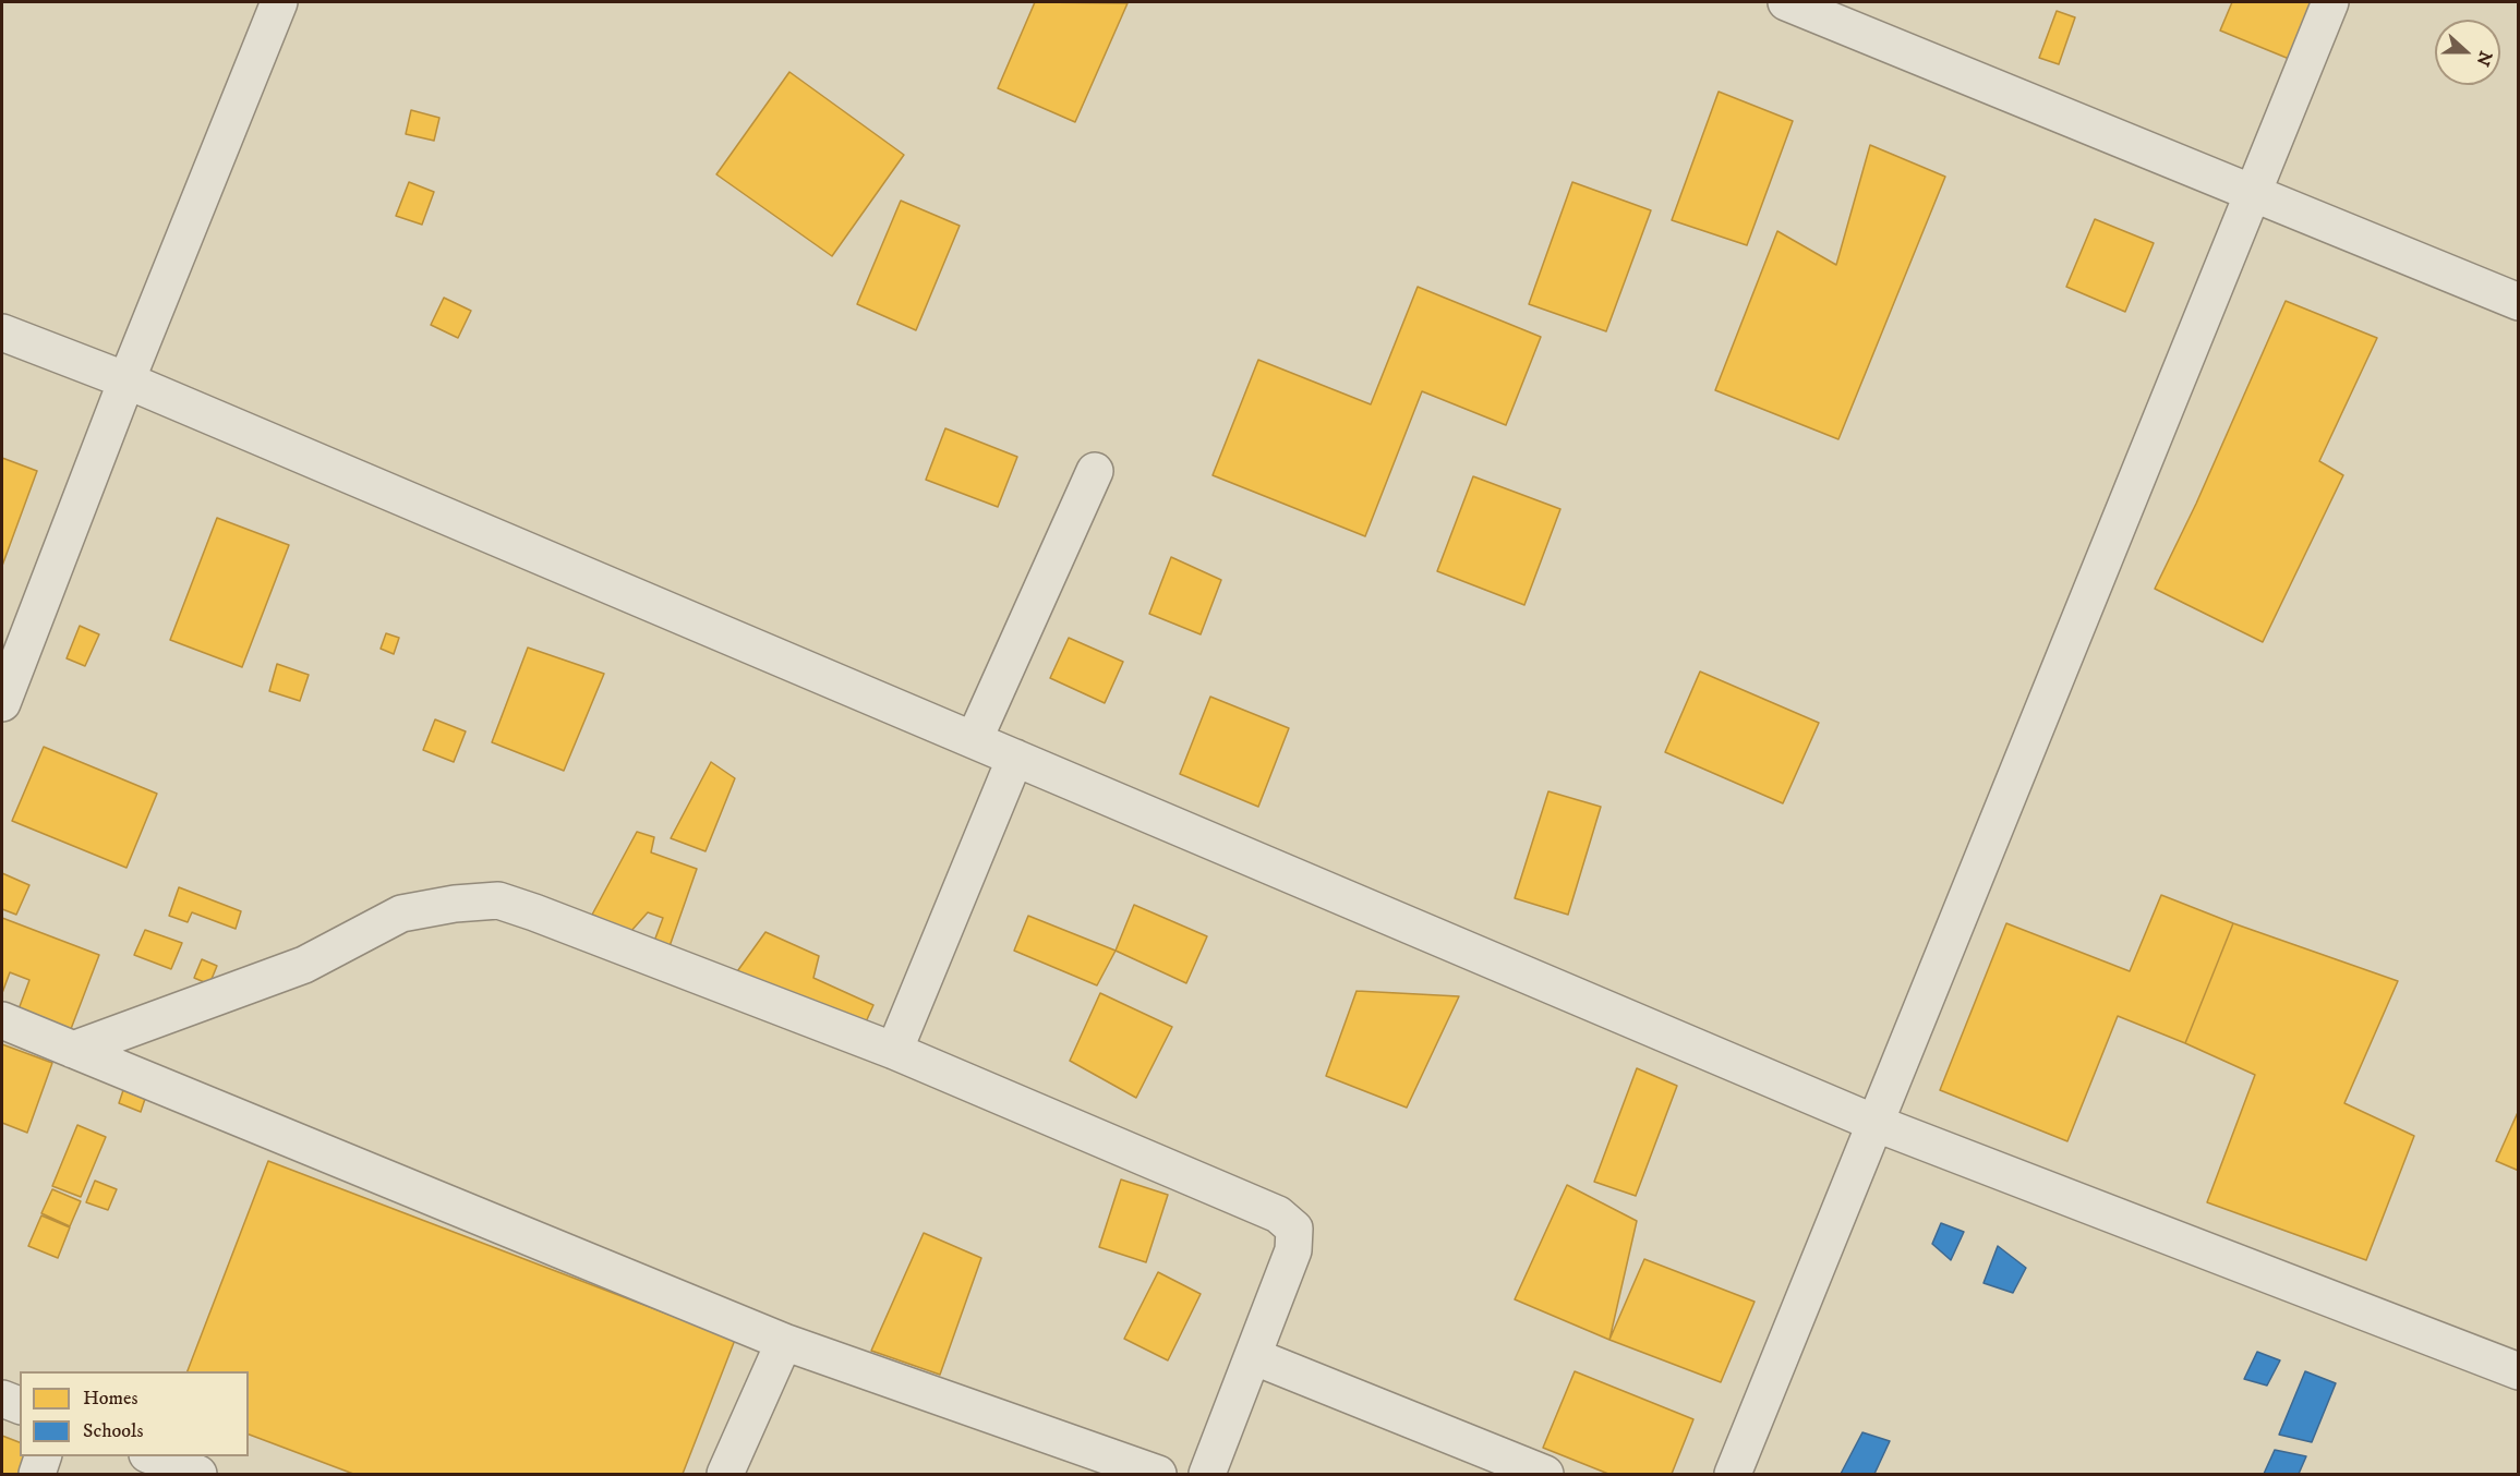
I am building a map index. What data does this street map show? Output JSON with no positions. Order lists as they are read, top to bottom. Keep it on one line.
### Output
{"legend":["Homes","Schools"],"north":"right"}
